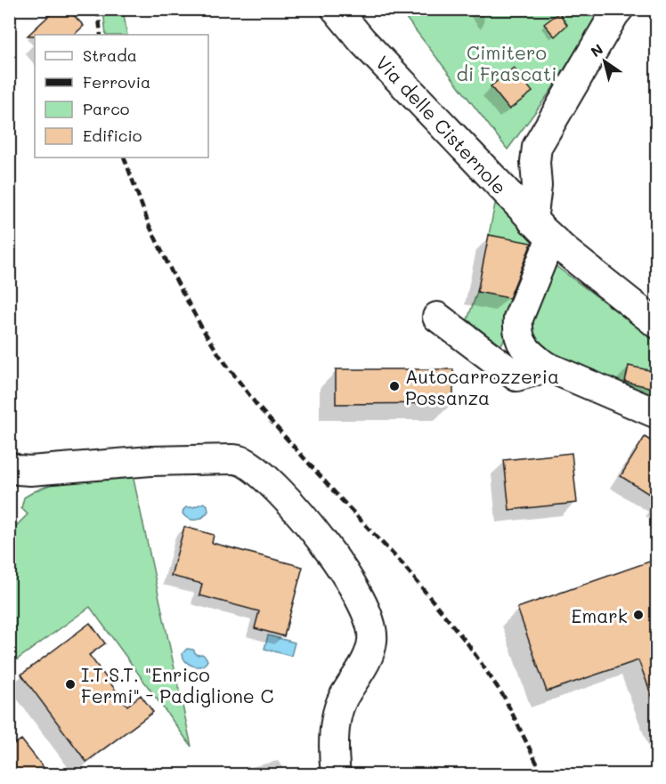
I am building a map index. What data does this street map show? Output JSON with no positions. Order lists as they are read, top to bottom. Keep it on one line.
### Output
{"streets":{"street":["Via delle Cisternole"]},"parks":["Cimitero di Frascati"],"places":["Autocarrozzeria Possanza","Emark","I.T.S.T. \"Enrico Fermi\" - Padiglione C"],"legend":["Strada","Ferrovia","Parco","Edificio"],"north":"top left"}
